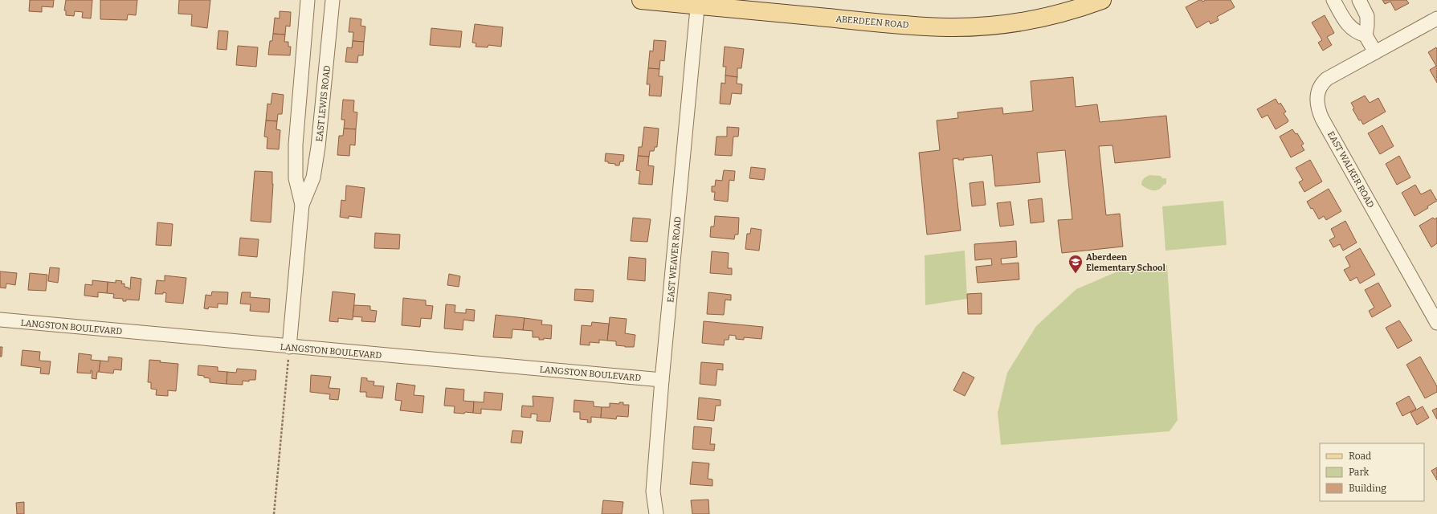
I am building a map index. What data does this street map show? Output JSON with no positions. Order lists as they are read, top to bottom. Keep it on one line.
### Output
{"streets":{"main road":["ABERDEEN ROAD"],"street":["EAST LEWIS ROAD","EAST WALKER ROAD","EAST WEAVER ROAD","LANGSTON BOULEVARD"]},"crossings":[["ABERDEEN ROAD","EAST WEAVER ROAD"],["EAST LEWIS ROAD","LANGSTON BOULEVARD"],["EAST WEAVER ROAD","LANGSTON BOULEVARD"]],"places":{"school or university":["Aberdeen Elementary School"]},"legend":["Road","Park","Building"]}
